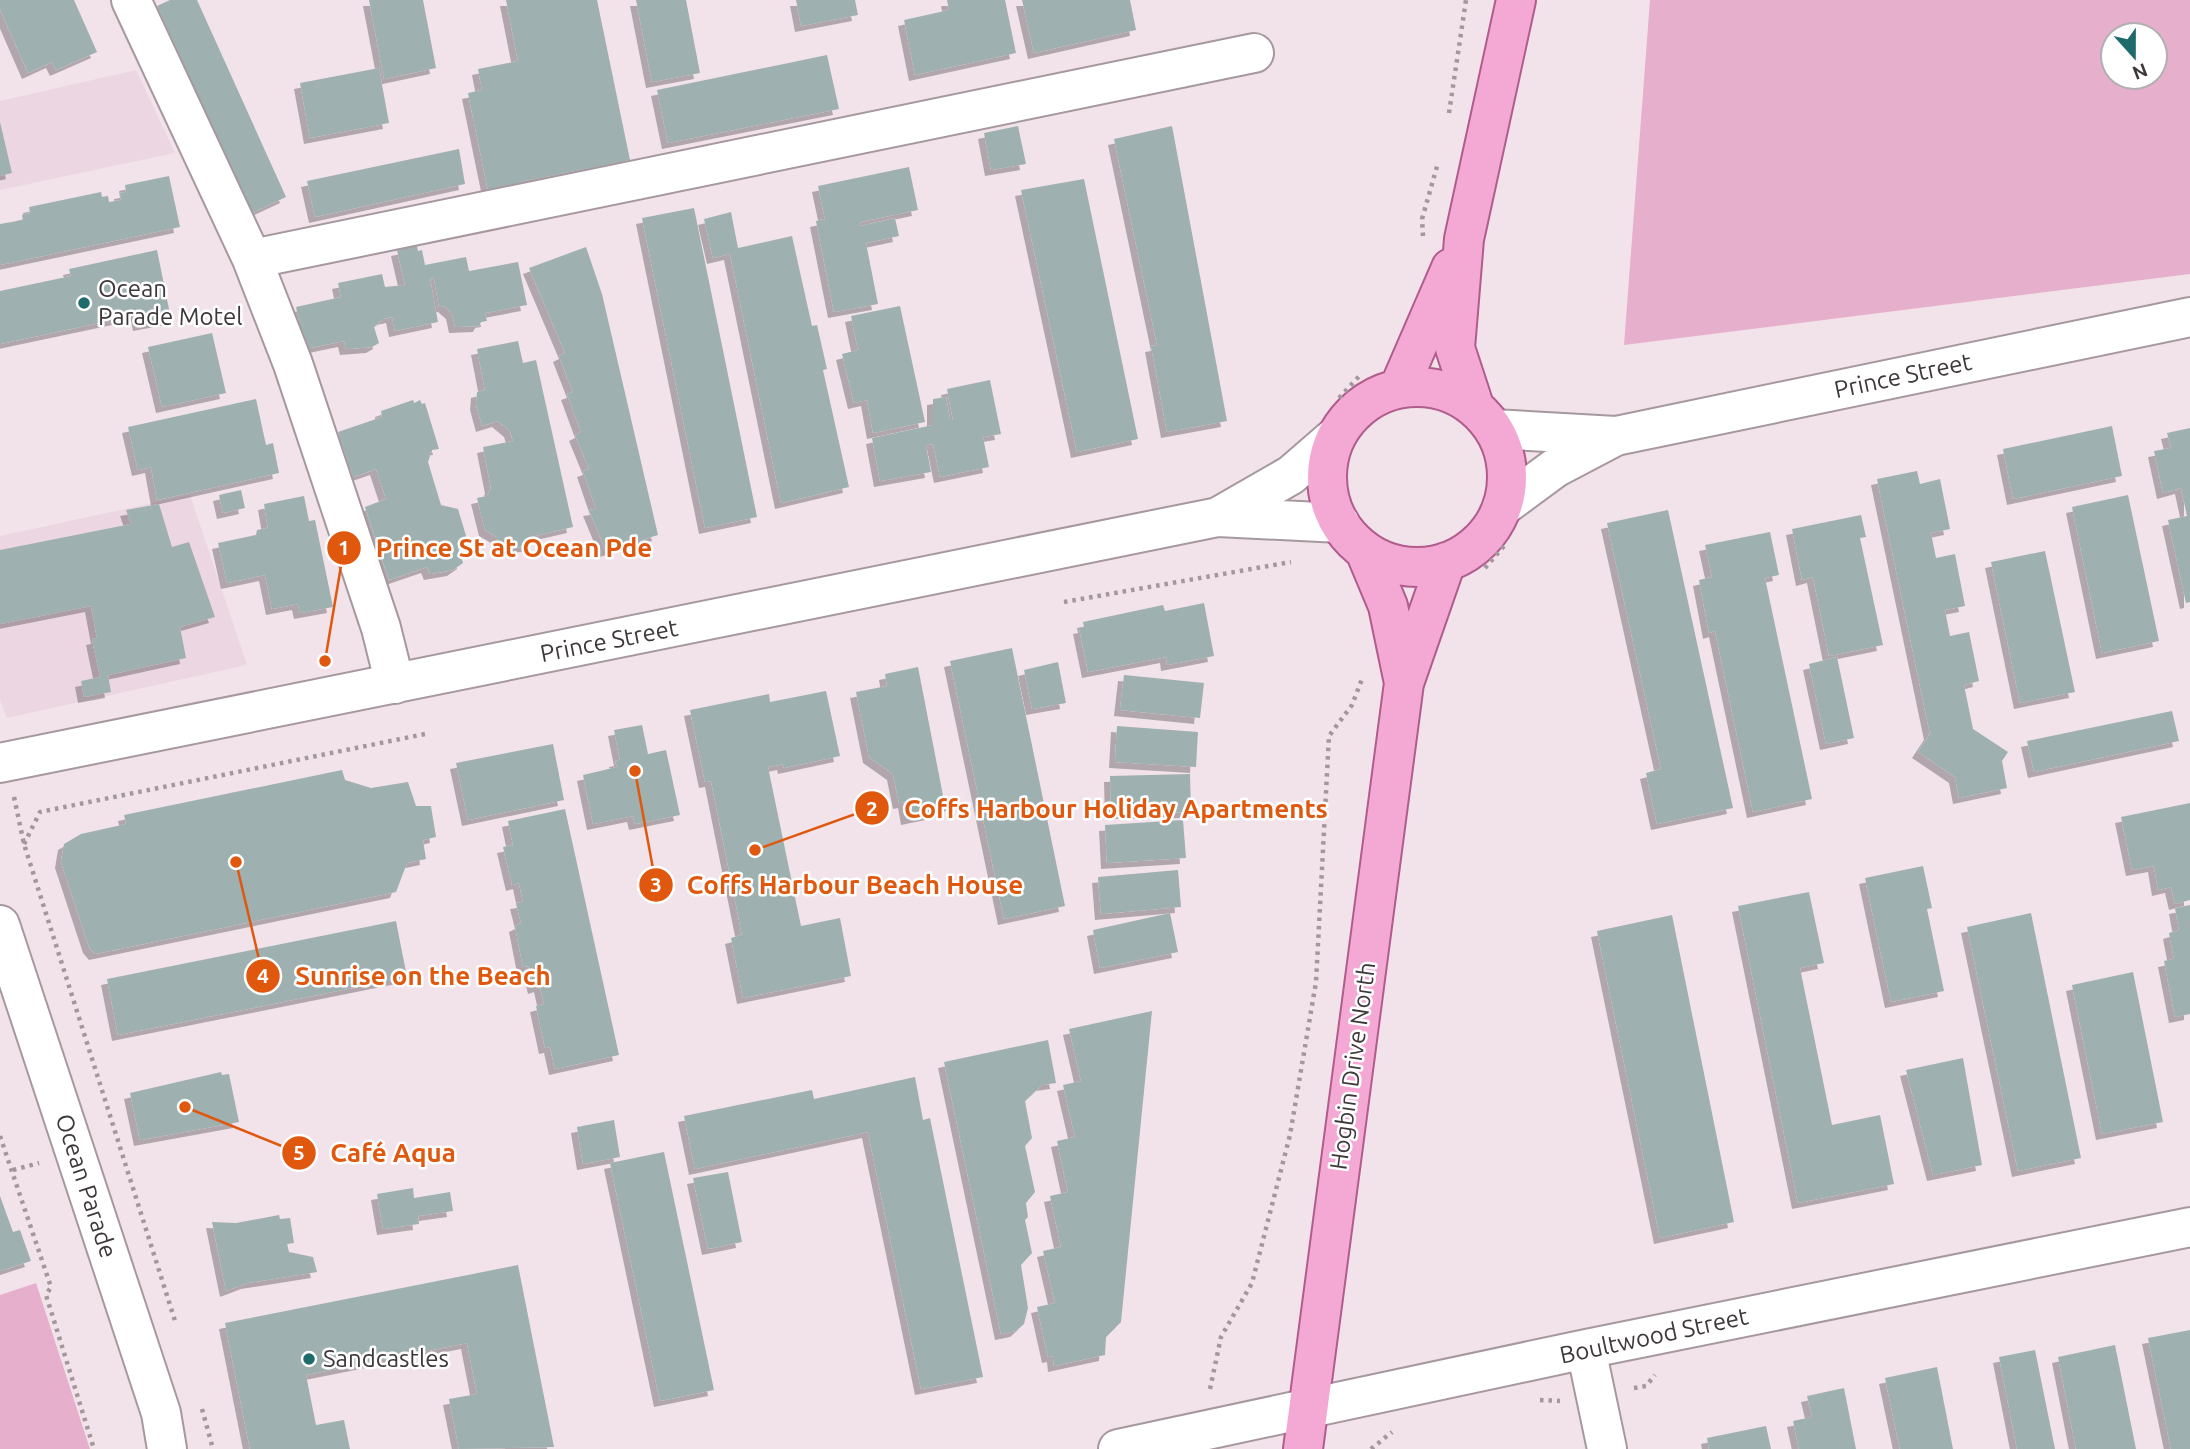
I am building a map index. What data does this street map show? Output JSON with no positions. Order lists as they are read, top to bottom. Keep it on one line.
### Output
{"streets":{"main road":["Hogbin Drive North"],"street":["Prince Street","Ocean Parade","Boultwood Street"]},"crossings":[["Prince Street","Hogbin Drive North"],["Hogbin Drive North","Boultwood Street"]],"places":["Ocean Parade Motel","Prince St at Ocean Pde","Coffs Harbour Beach House","Coffs Harbour Holiday Apartments","Sunrise on the Beach","Café Aqua","Sandcastles"],"north":"bottom"}
